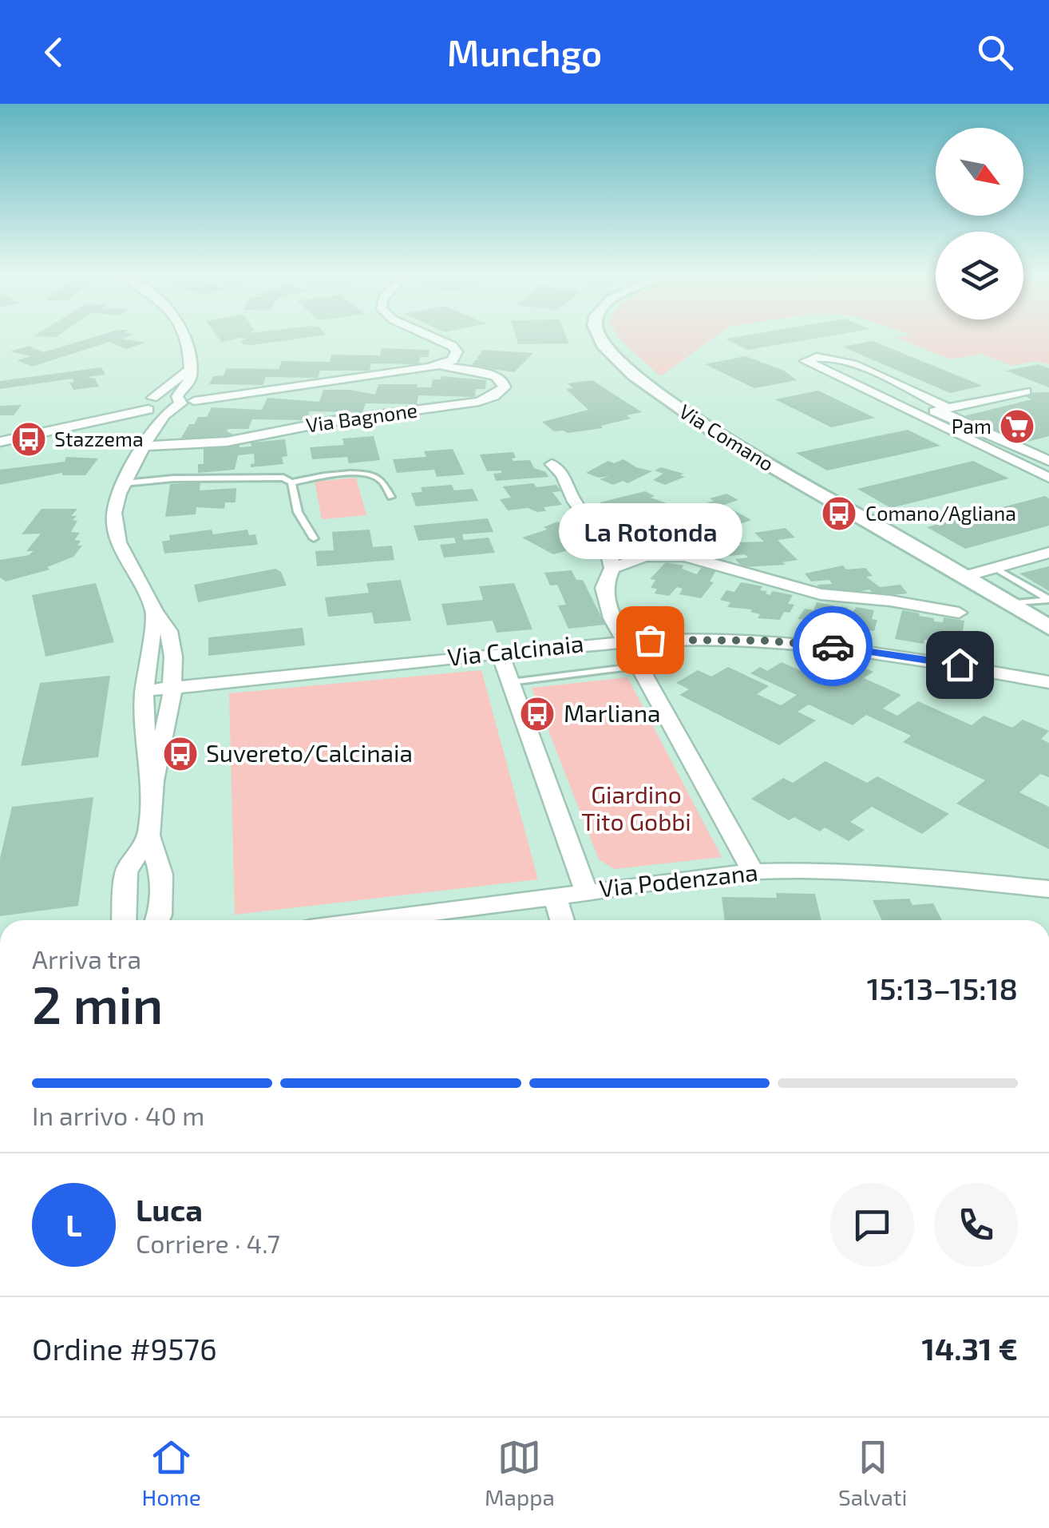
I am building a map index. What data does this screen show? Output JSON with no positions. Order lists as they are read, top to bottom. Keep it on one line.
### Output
{"streets":{"street":["Via Bagnone","Via Comano","Via Calcinaia","Via Podenzana"]},"parks":["Giardino Tito Gobbi"],"places":{"supermarket":["Pam"],"bus stop":["Stazzema","Comano/Agliana","Marliana","Suvereto/Calcinaia"],"other":["La Rotonda"]},"north":"bottom right","page":{"header":"Munchgo","bubble":"La Rotonda","heading":["2 min","Arriva tra","15:13–15:18"],"panel":["Luca","Corriere · 4.7","Ordine #9576","14.31 €"],"bar":"In arrivo · 40 m","round":"L","tabs":["Home","Mappa","Salvati"]}}
